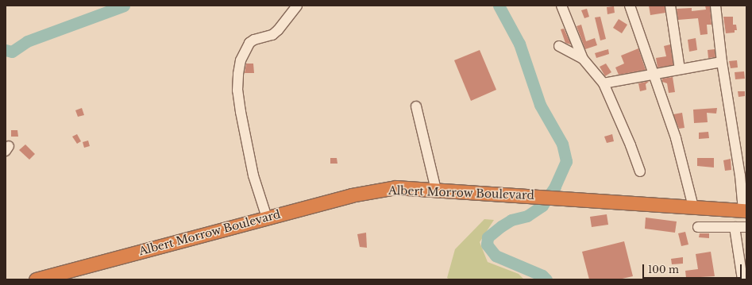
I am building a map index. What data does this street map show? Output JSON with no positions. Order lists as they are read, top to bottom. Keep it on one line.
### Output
{"streets":{"highway":["Albert Morrow Boulevard"]},"scale_bar":"100 m"}
